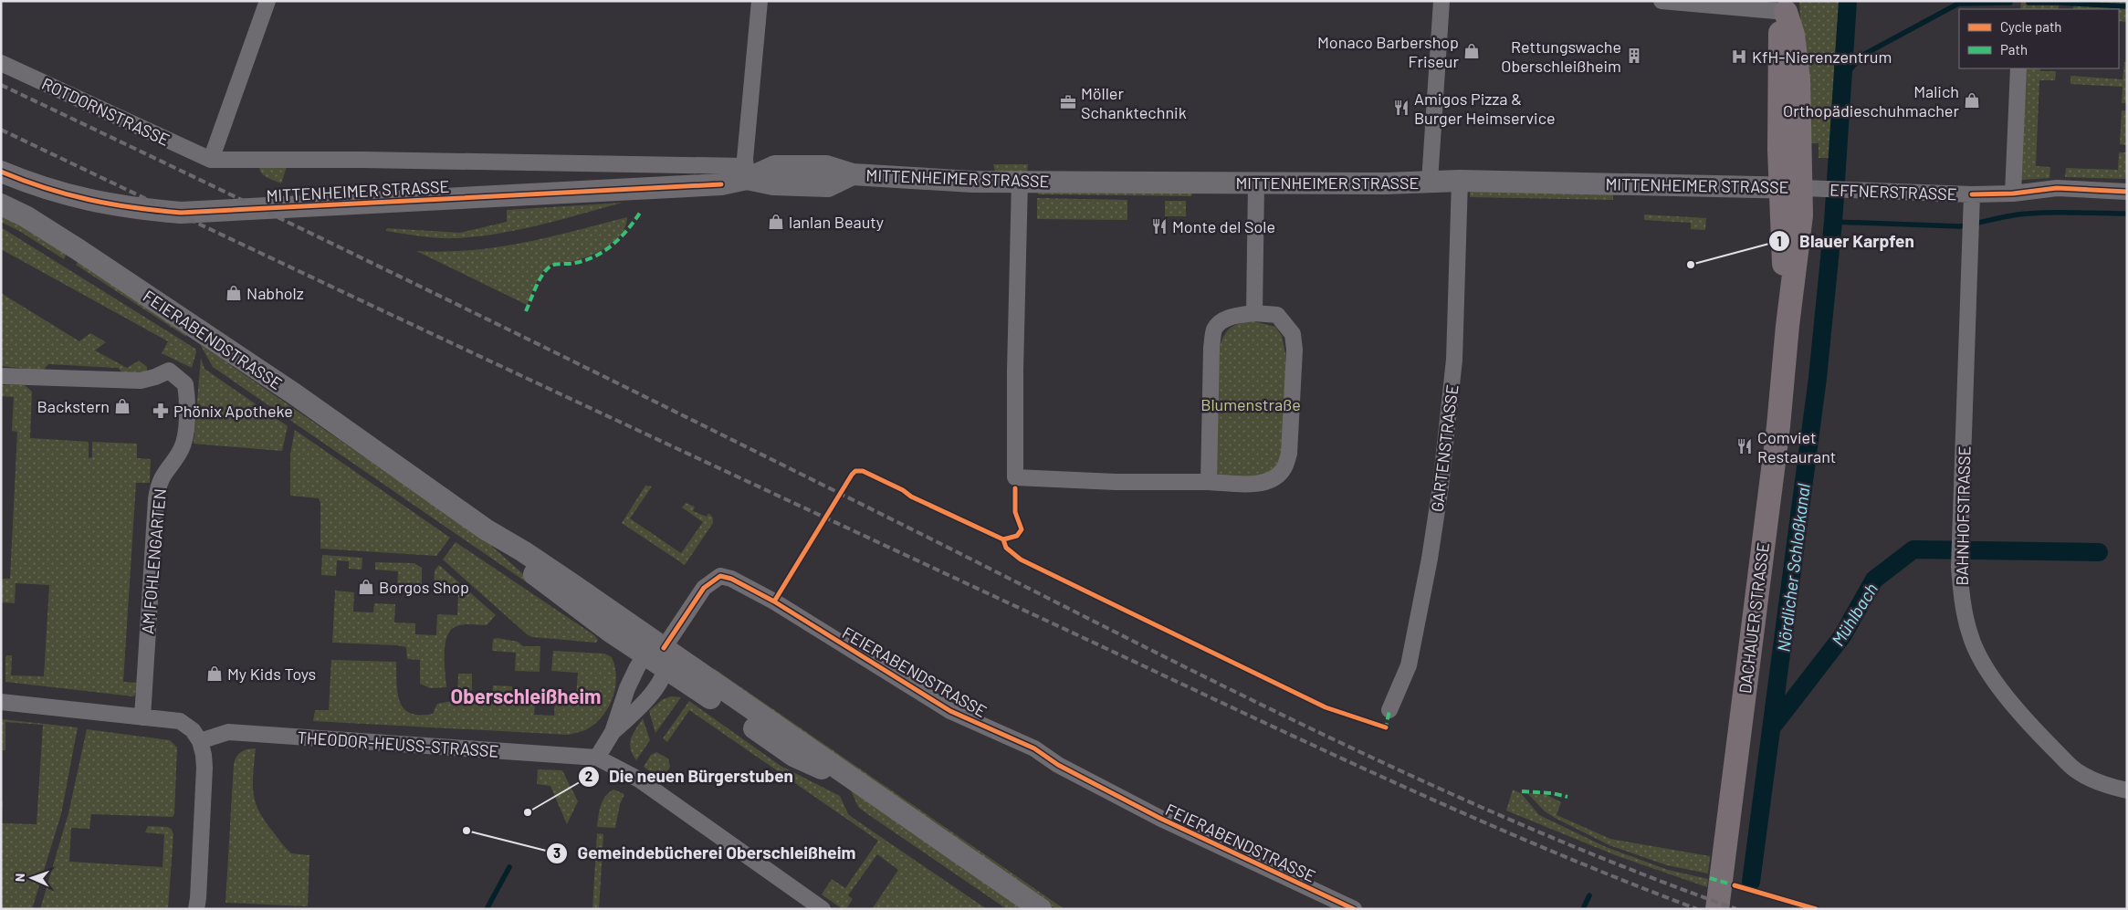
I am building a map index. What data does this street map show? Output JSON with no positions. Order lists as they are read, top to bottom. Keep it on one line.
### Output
{"streets":{"main road":["MITTENHEIMER STRASSE","FEIERABENDSTRASSE","DACHAUER STRASSE"],"street":["ROTDORNSTRASSE","EFFNERSTRASSE","GARTENSTRASSE","BAHNHOFSTRASSE","AM FOHLENGARTEN","THEODOR-HEUSS-STRASSE"]},"crossings":[["ROTDORNSTRASSE","MITTENHEIMER STRASSE"],["MITTENHEIMER STRASSE","EFFNERSTRASSE"],["MITTENHEIMER STRASSE","GARTENSTRASSE"],["MITTENHEIMER STRASSE","DACHAUER STRASSE"],["EFFNERSTRASSE","BAHNHOFSTRASSE"],["EFFNERSTRASSE","DACHAUER STRASSE"]],"districts":["Oberschleißheim"],"water":["Nördlicher Schloßkanal","Mühlbach"],"parks":["Blumenstraße"],"places":{"shop":["Monaco Barbershop Friseur","Malich Orthopädieschuhmacher","lanlan Beauty","Nabholz","Backstern","Borgos Shop","My Kids Toys"],"building":["Rettungswache Oberschleißheim"],"hospital":["KfH-Nierenzentrum"],"office":["Möller Schanktechnik"],"restaurant":["Amigos Pizza & Burger Heimservice","Monte del Sole","Comviet Restaurant"],"other":["Blauer Karpfen","Die neuen Bürgerstuben","Gemeindebücherei Oberschleißheim"],"pharmacy":["Phönix Apotheke"]},"legend":["Cycle path","Path"],"north":"left"}
